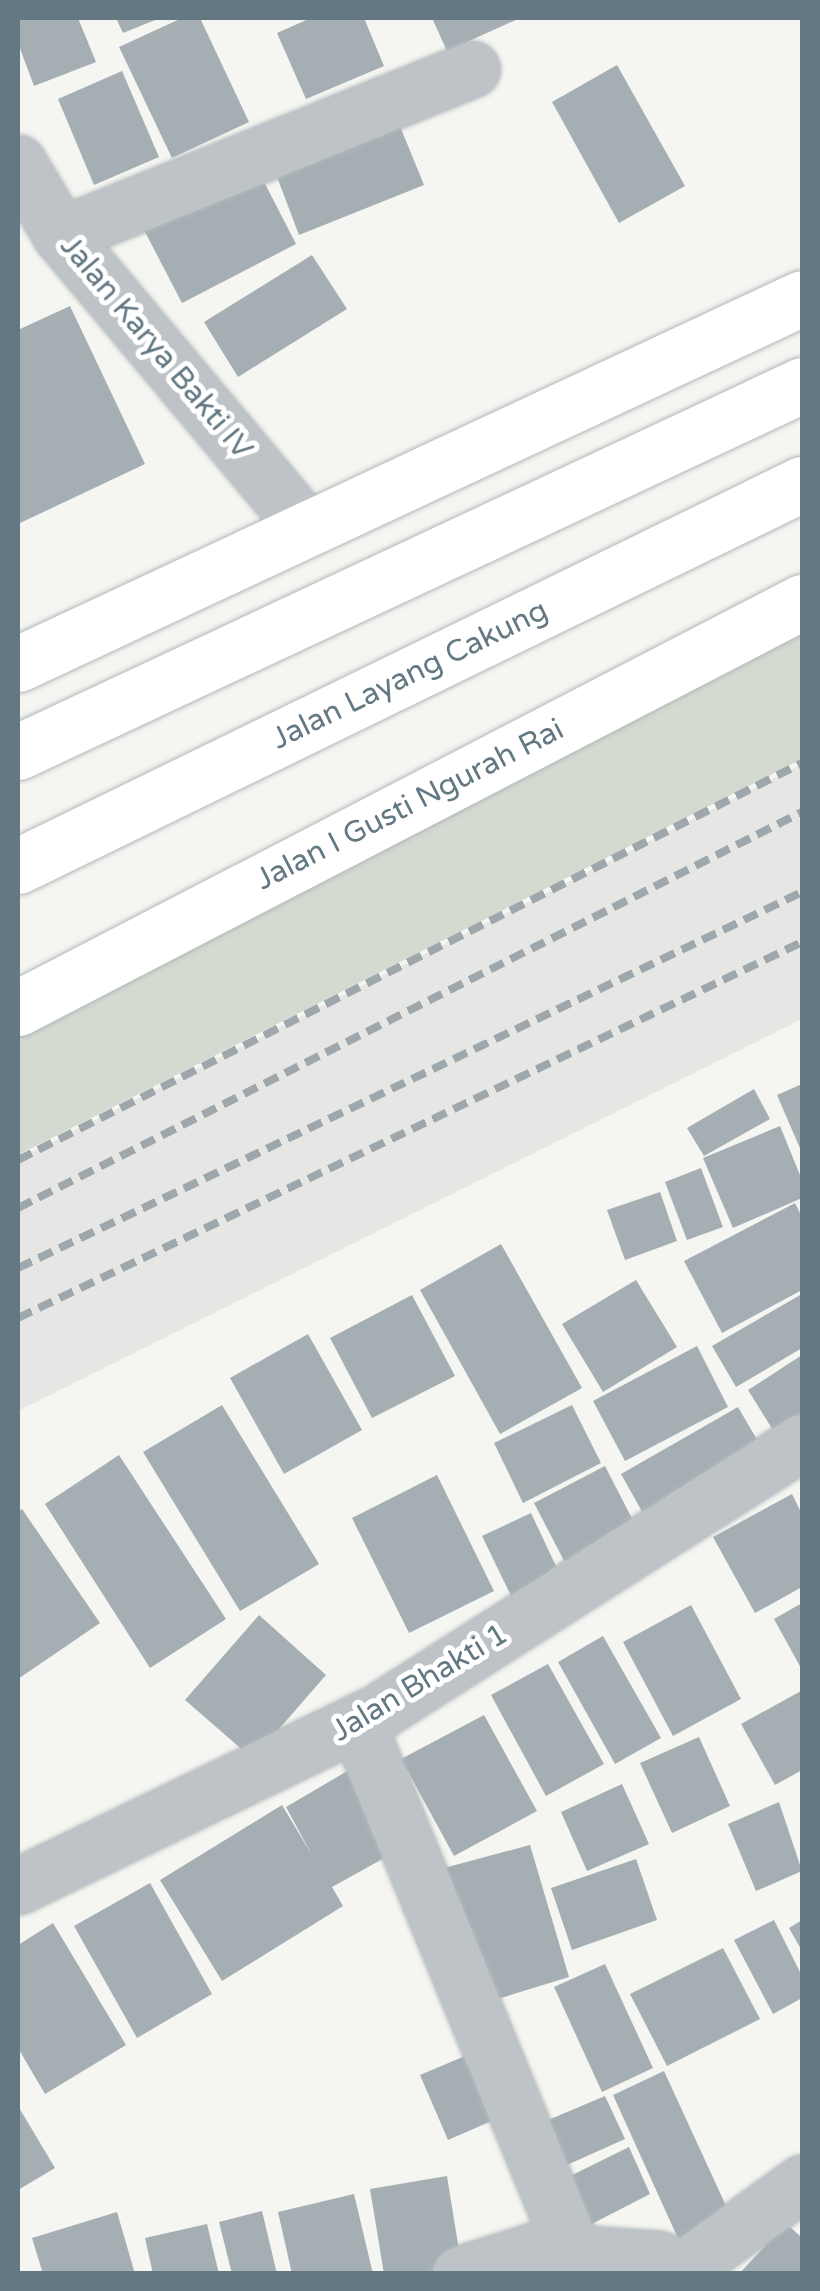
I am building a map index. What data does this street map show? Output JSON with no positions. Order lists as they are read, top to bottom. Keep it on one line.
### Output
{"streets":{"main road":["Jalan Layang Cakung","Jalan I Gusti Ngurah Rai"],"street":["Jalan Karya Bakti IV","Jalan Bhakti 1"]}}
